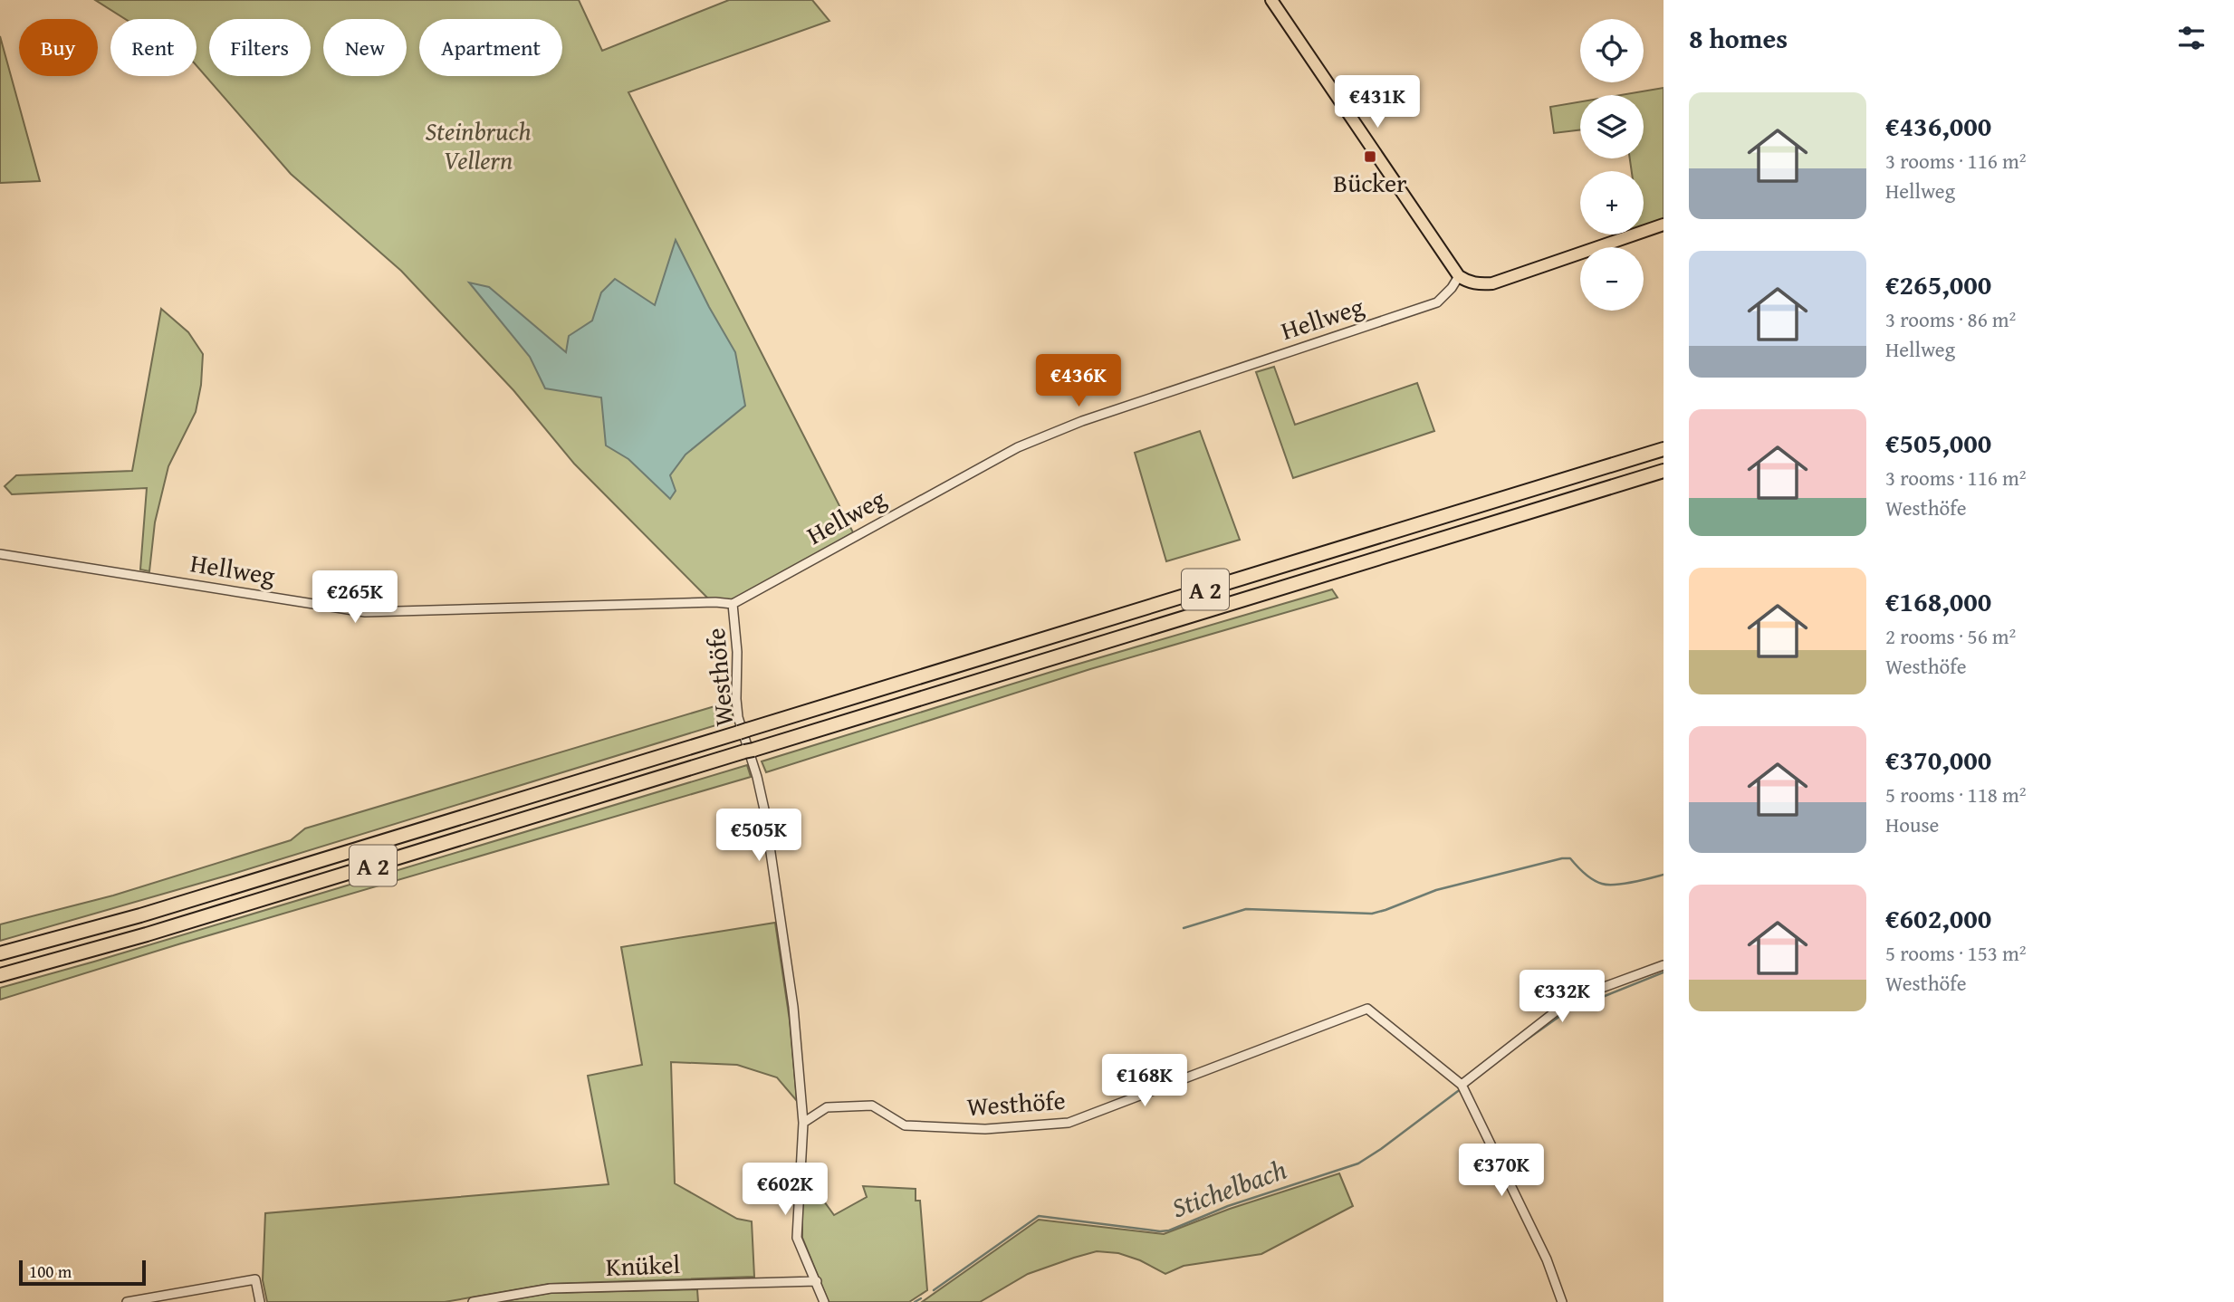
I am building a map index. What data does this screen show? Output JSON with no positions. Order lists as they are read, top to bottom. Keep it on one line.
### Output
{"streets":{"highway":["A 2"],"street":["Hellweg","Westhöfe","Knükel"]},"crossings":[["Hellweg","Westhöfe"],["Westhöfe","Knükel"]],"water":["Stichelbach"],"parks":["Steinbruch Vellern"],"places":{"transit":["Bücker"]},"scale_bar":"100 m","page":{"heading":"8 homes","map_buttons":["+","−"],"chip":["Buy","Rent","Filters","New","Apartment"],"price":["€431K","€436K","€265K","€505K","€332K","€168K","€370K","€602K"],"list":[{"name":"€436,000","note":"3 rooms · 116 m² · Hellweg"},{"name":"€265,000","note":"3 rooms · 86 m² · Hellweg"},{"name":"€505,000","note":"3 rooms · 116 m² · Westhöfe"},{"name":"€168,000","note":"2 rooms · 56 m² · Westhöfe"},{"name":"€370,000","note":"5 rooms · 118 m² · House"},{"name":"€602,000","note":"5 rooms · 153 m² · Westhöfe"}],"scale":"100 m"}}
